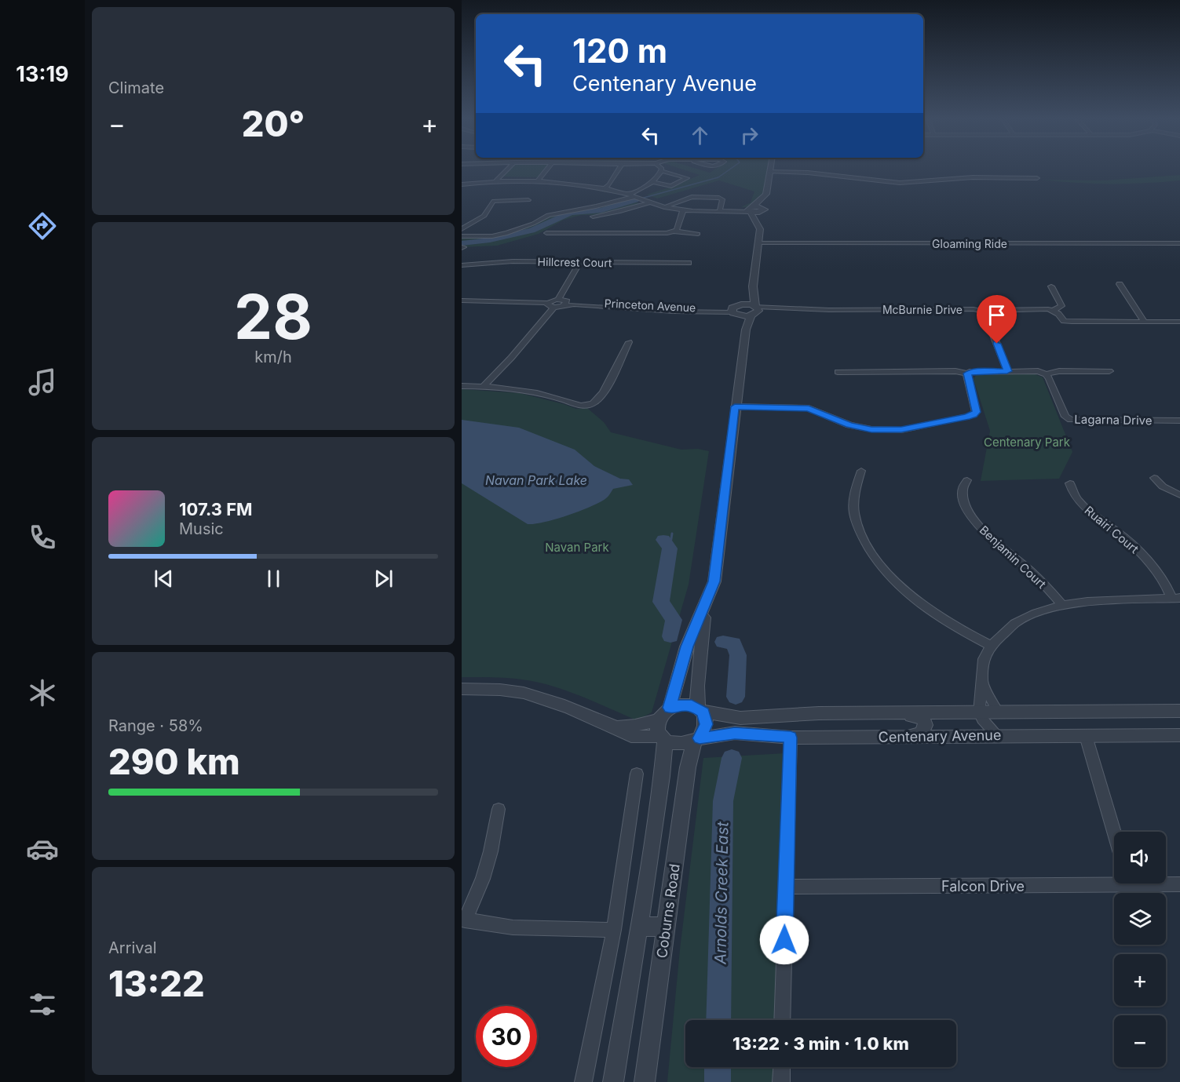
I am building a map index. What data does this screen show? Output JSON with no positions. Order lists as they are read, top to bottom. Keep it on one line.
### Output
{"streets":{"street":["Gloaming Ride","Hillcrest Court","Princeton Avenue","McBurnie Drive","Lagarna Drive","Ruairi Court","Benjamin Court","Centenary Avenue","Falcon Drive","Coburns Road"]},"crossings":[["Centenary Avenue","Coburns Road"]],"water":["Navan Park Lake","Arnolds Creek East"],"parks":["Centenary Park","Navan Park"],"page":{"tabs":"13:19","tile":["Climate",["28","km/h"],["Range · 58%","290 km"],["Arrival","13:22"]],"turn":["120 m","Centenary Avenue"],"heat":["−","20°","+"],"song":["107.3 FM","Music"],"map_buttons":["+","−"],"limit":"30","trip":"13:22 · 3 min · 1.0 km"}}
